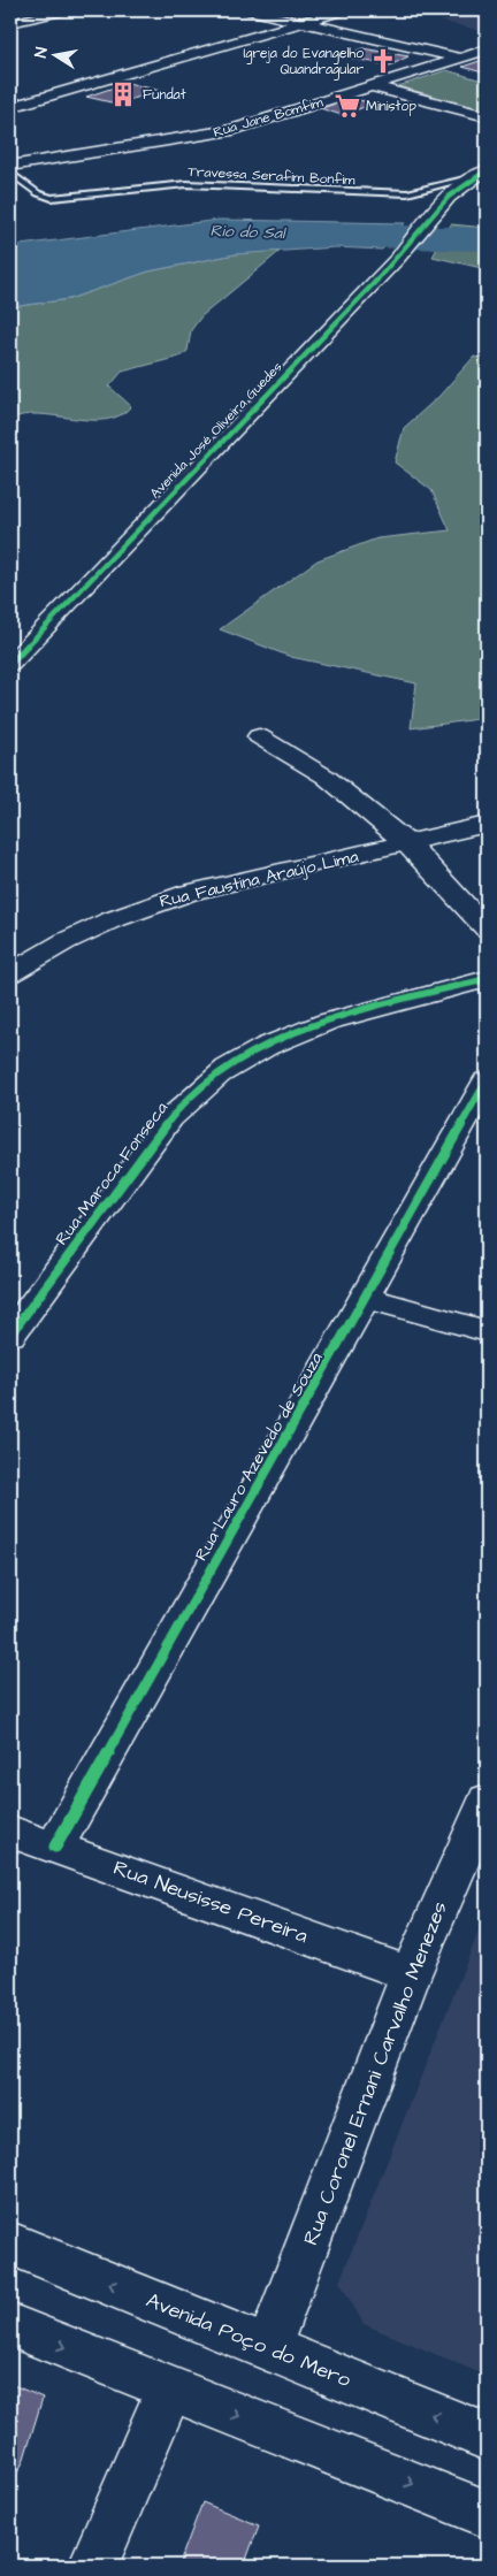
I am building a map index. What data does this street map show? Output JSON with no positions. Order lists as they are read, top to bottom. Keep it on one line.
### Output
{"streets":{"street":["Rua Jane Bomfim","Avenida José Oliveira Guedes","Rua Faustina Araújo Lima","Rua Maroca Fonseca","Rua Lauro Azevedo de Souza","Rua Neusisse Pereira","Rua Coronel Ernani Carvalho Menezes","Avenida Poço do Mero"],"lane":["Travessa Serafim Bonfim"]},"crossings":[["Travessa Serafim Bonfim","Avenida José Oliveira Guedes"],["Rua Lauro Azevedo de Souza","Rua Neusisse Pereira"],["Rua Neusisse Pereira","Rua Coronel Ernani Carvalho Menezes"],["Rua Coronel Ernani Carvalho Menezes","Avenida Poço do Mero"]],"water":["Rio do Sal"],"places":{"church":["Igreja do Evangelho Quandragular"],"building":["Fundat"],"supermarket":["Ministop"]},"north":"left"}
